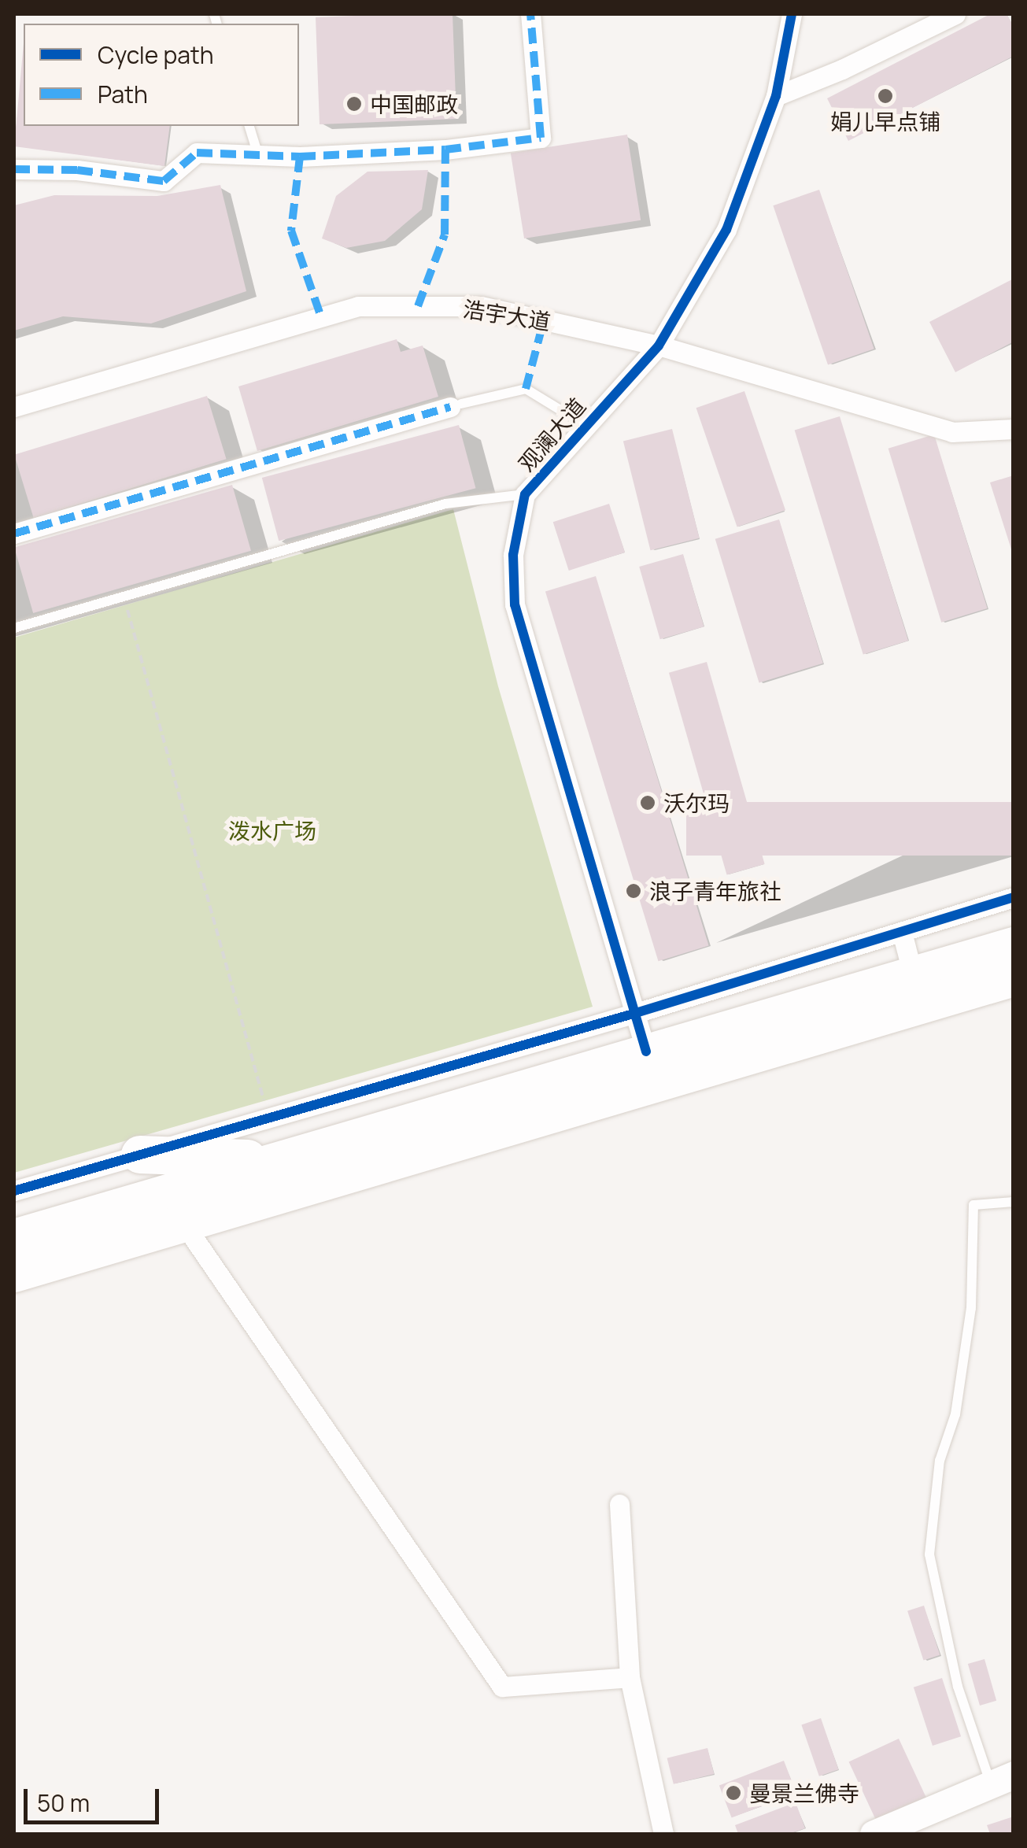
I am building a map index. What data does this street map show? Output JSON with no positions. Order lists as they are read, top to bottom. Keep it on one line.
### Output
{"streets":{"street":["浩宇大道","观澜大道"]},"crossings":[["浩宇大道","观澜大道"]],"parks":["泼水广场"],"places":["娟儿早点铺","中国邮政","沃尔玛","浪子青年旅社","曼景兰佛寺"],"legend":["Cycle path","Path"],"scale_bar":"50 m"}
